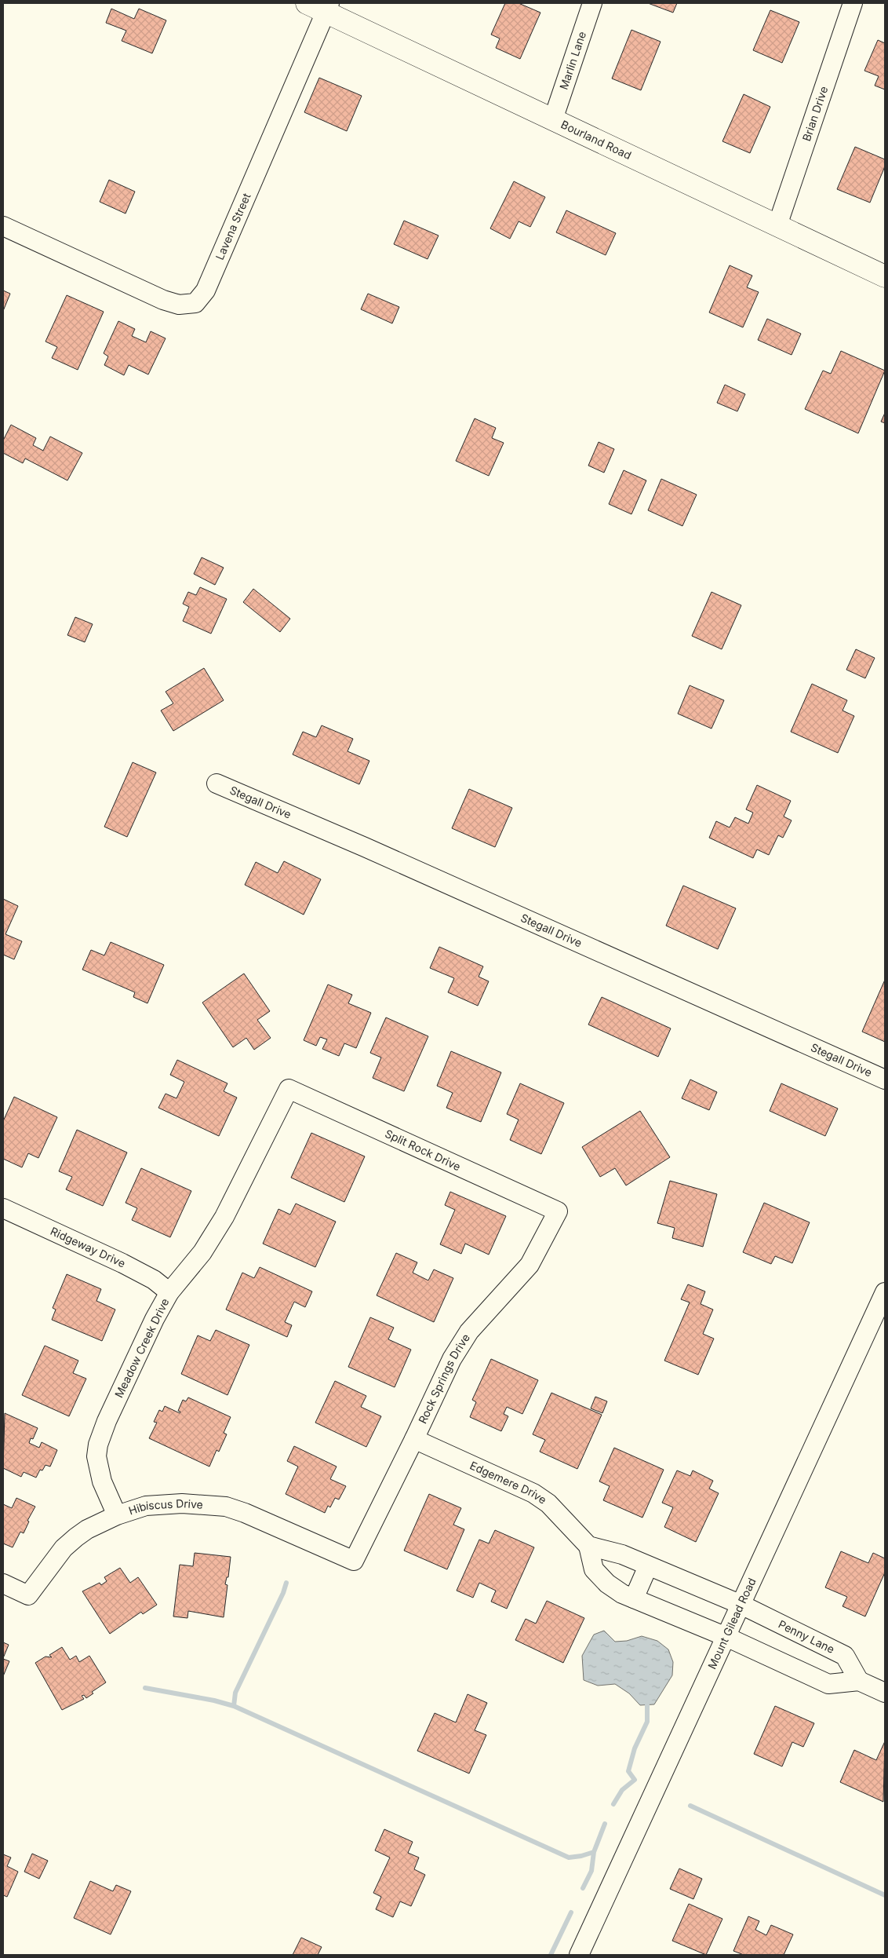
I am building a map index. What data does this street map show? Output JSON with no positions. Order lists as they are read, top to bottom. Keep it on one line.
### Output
{"streets":{"main road":["Bourland Road"],"street":["Marlin Lane","Brian Drive","Lavena Street","Stegall Drive","Split Rock Drive","Ridgeway Drive","Meadow Creek Drive","Rock Springs Drive","Edgemere Drive","Hibiscus Drive","Mount Gilead Road","Penny Lane"]},"crossings":[["Marlin Lane","Bourland Road"],["Brian Drive","Bourland Road"],["Bourland Road","Lavena Street"],["Split Rock Drive","Meadow Creek Drive"],["Split Rock Drive","Rock Springs Drive"],["Ridgeway Drive","Meadow Creek Drive"],["Meadow Creek Drive","Hibiscus Drive"],["Rock Springs Drive","Edgemere Drive"],["Rock Springs Drive","Hibiscus Drive"],["Mount Gilead Road","Penny Lane"]]}
